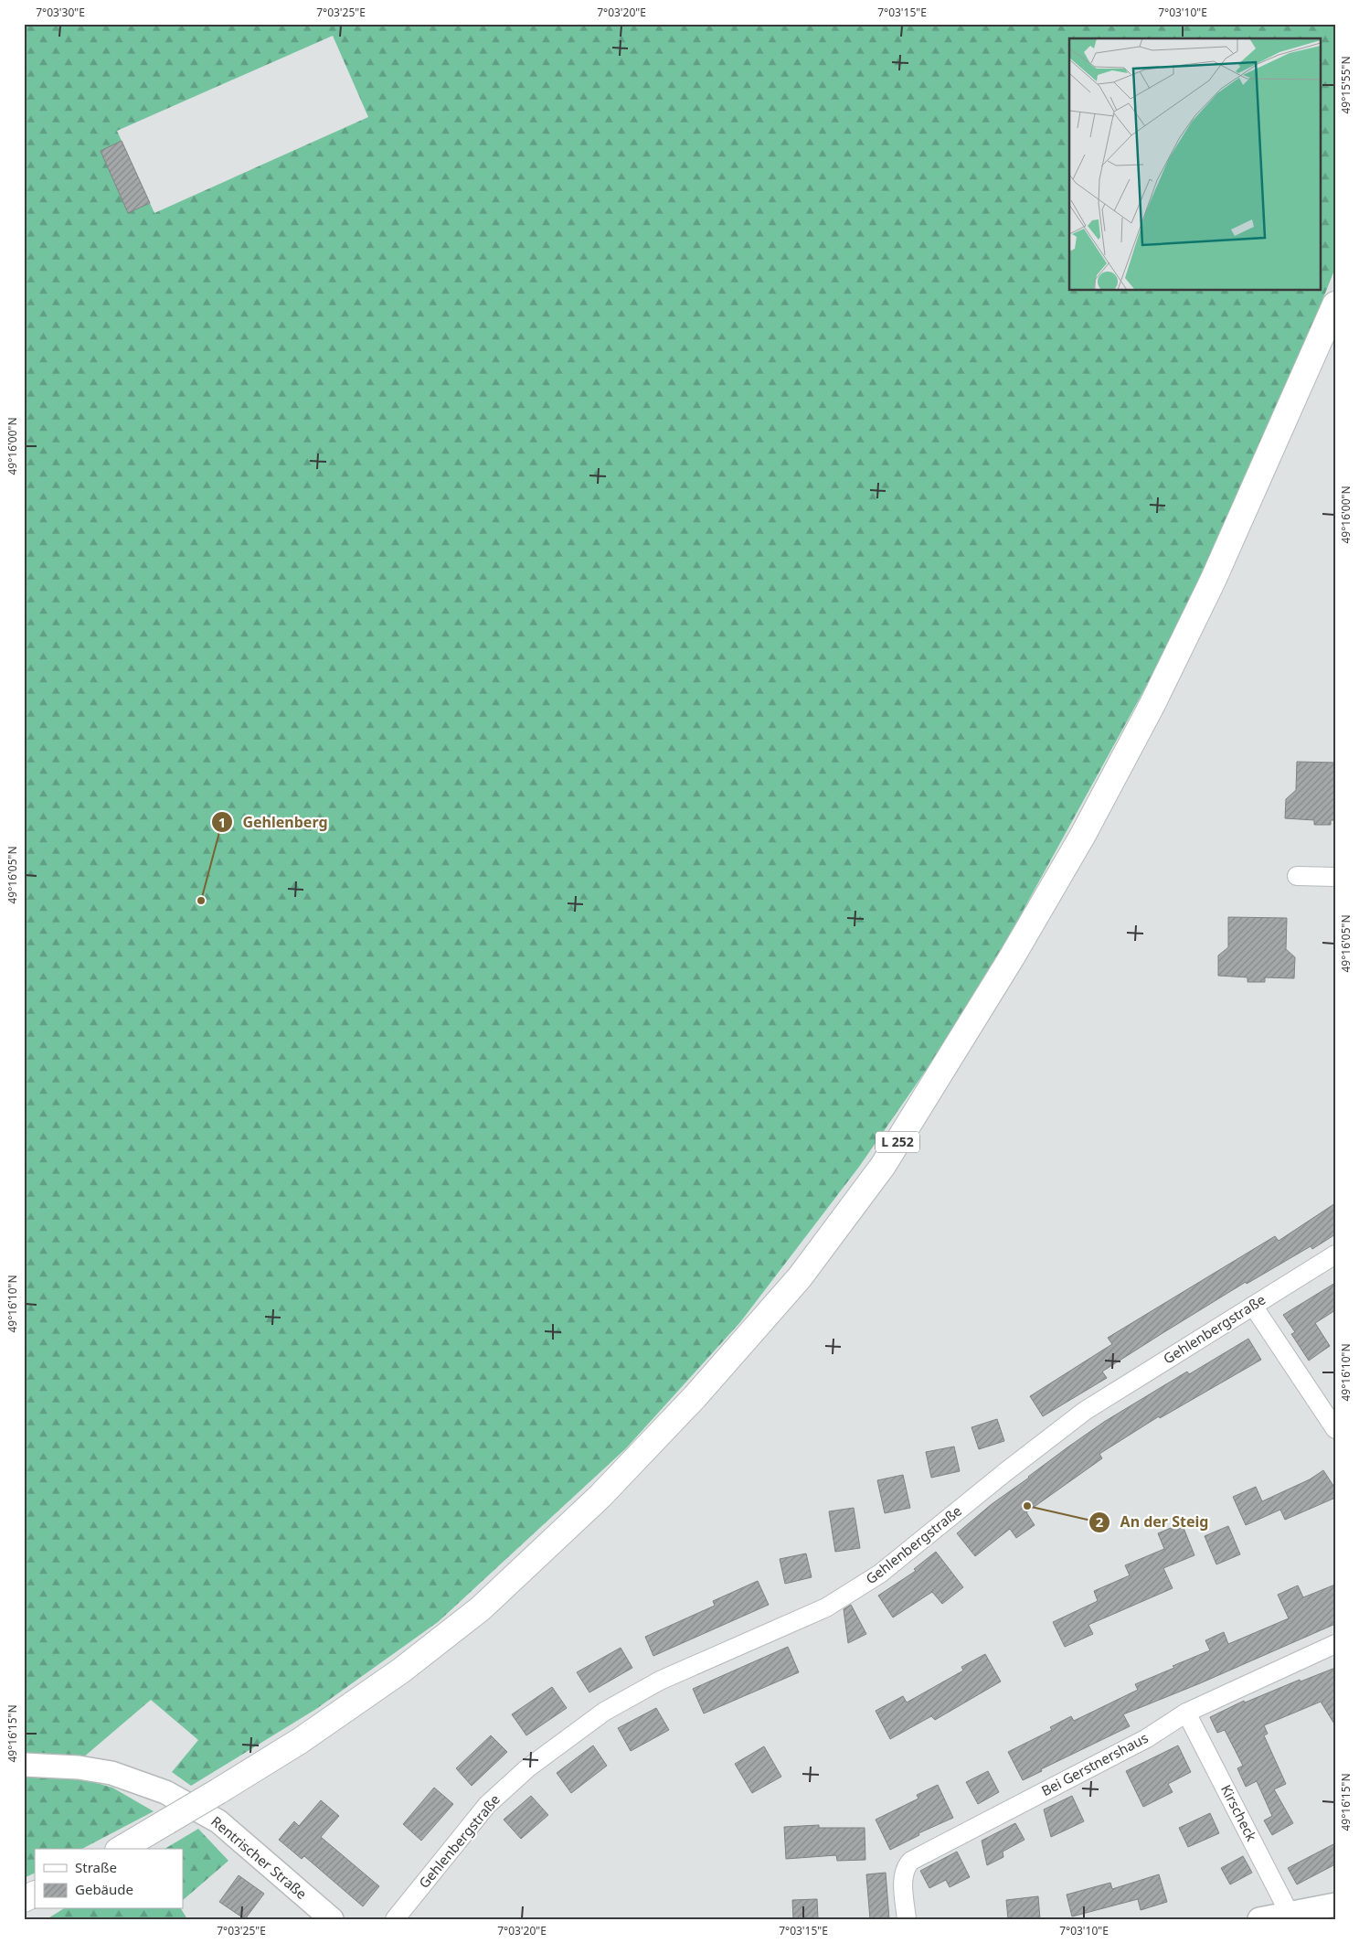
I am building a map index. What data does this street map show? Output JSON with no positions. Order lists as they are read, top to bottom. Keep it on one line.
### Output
{"streets":{"highway":["L 252"],"street":["Gehlenbergstraße","Bei Gerstnershaus","Kirscheck","Rentrischer Straße"]},"crossings":[["Bei Gerstnershaus","Kirscheck"]],"places":["Gehlenberg","An der Steig"],"legend":["Straße","Gebäude"],"coordinates":["7°03'30\"E","7°03'25\"E","7°03'20\"E","7°03'15\"E","7°03'10\"E","49°15'55\"N","49°16'00\"N","49°16'05\"N","49°16'10\"N","49°16'15\"N"]}
